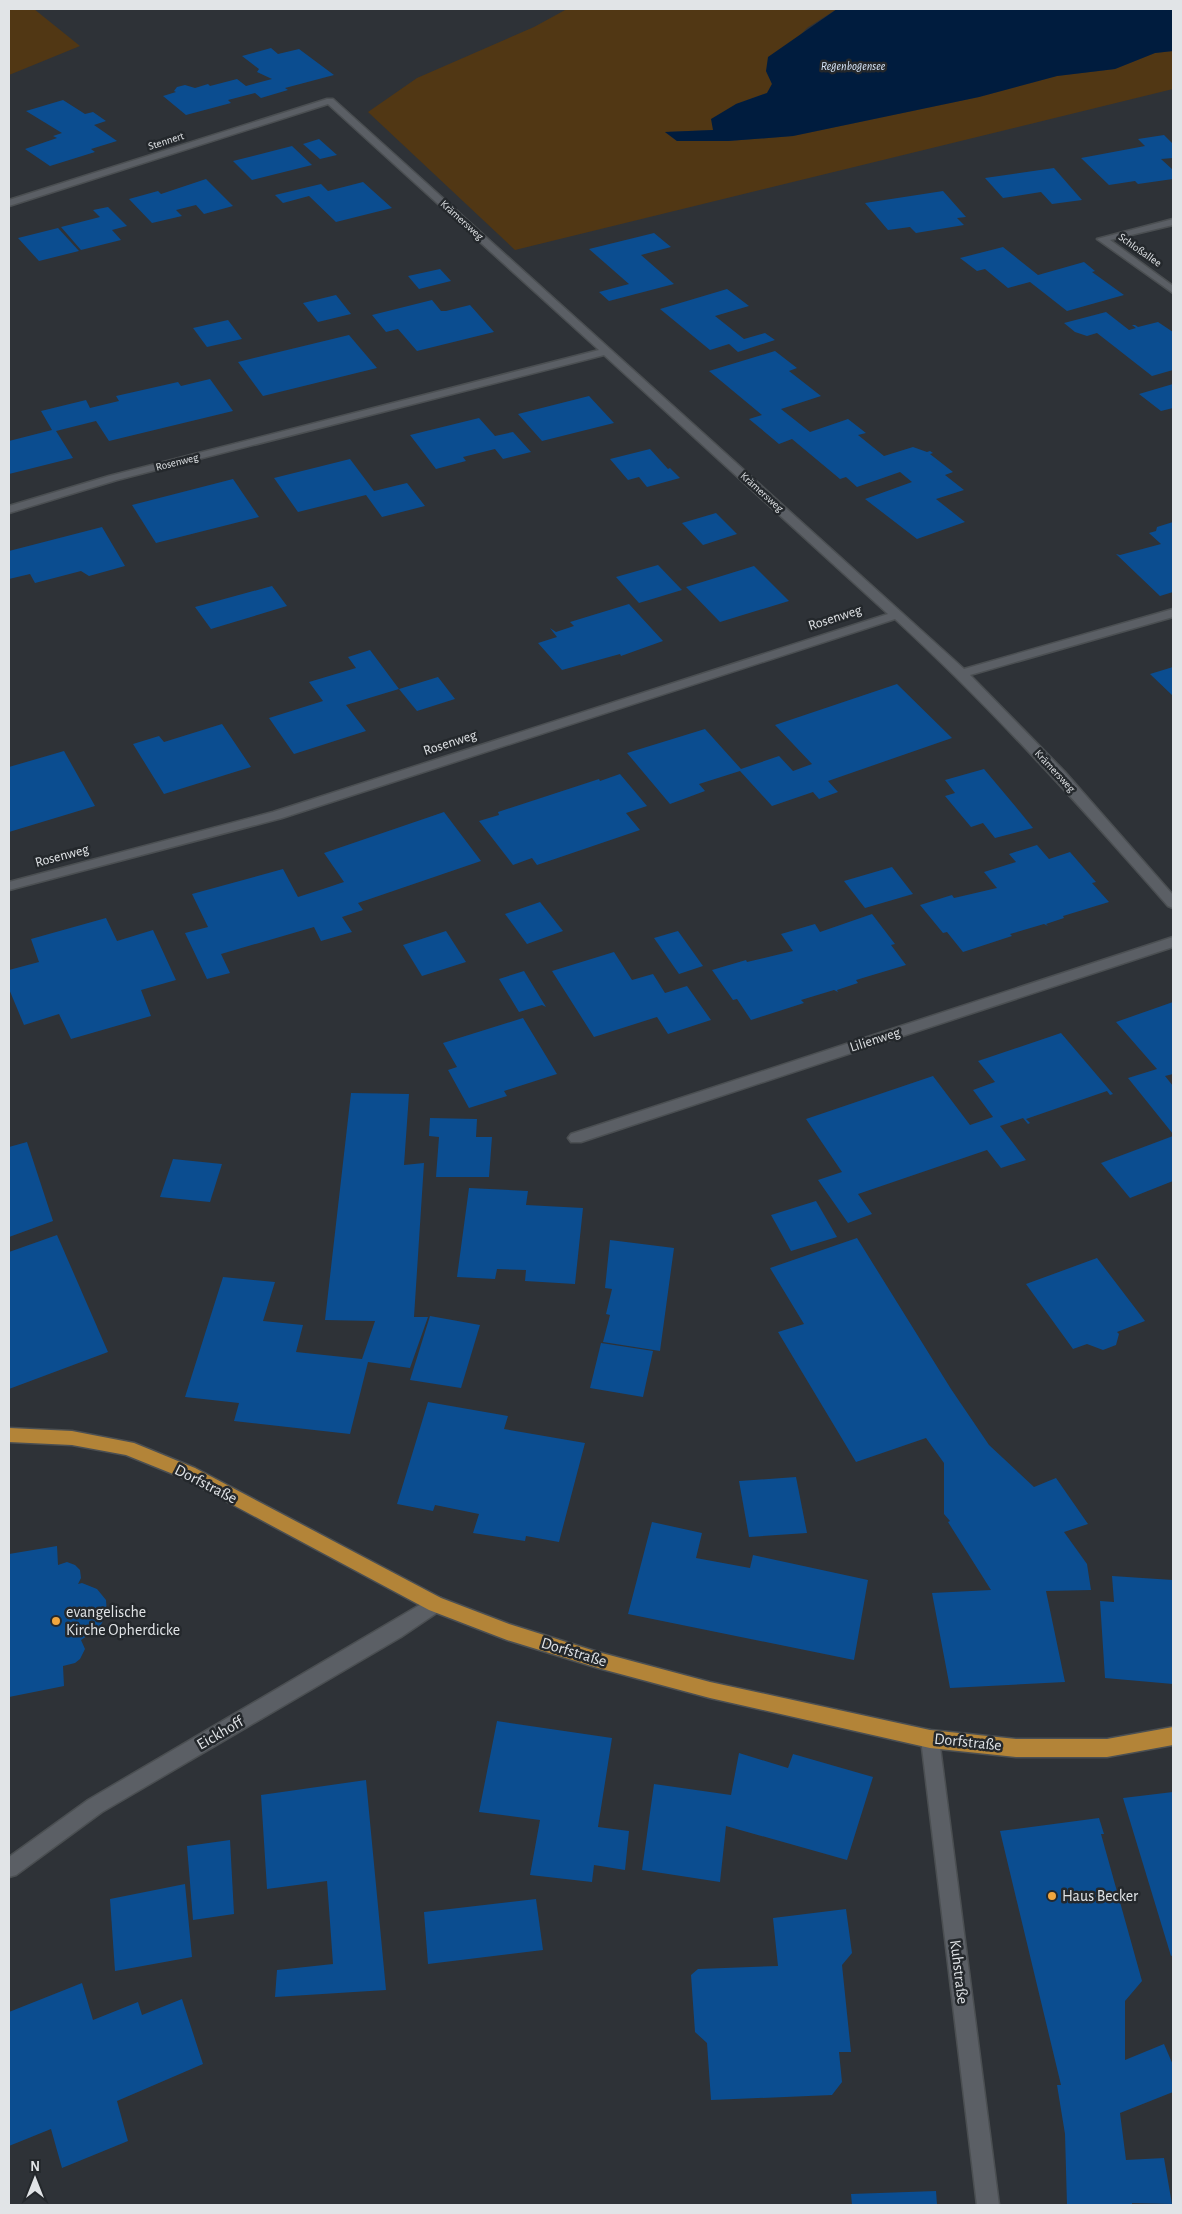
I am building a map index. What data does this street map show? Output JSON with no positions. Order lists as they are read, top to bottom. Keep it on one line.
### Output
{"streets":{"main road":["Dorfstraße"],"street":["Stennert","Krämersweg","Schloßallee","Rosenweg","Lilienweg","Eickhoff","Kuhstraße"]},"crossings":[["Stennert","Krämersweg"],["Krämersweg","Rosenweg"],["Dorfstraße","Eickhoff"],["Dorfstraße","Kuhstraße"]],"water":["Regenbogensee"],"places":["evangelische Kirche Opherdicke","Haus Becker"],"north":"top"}
